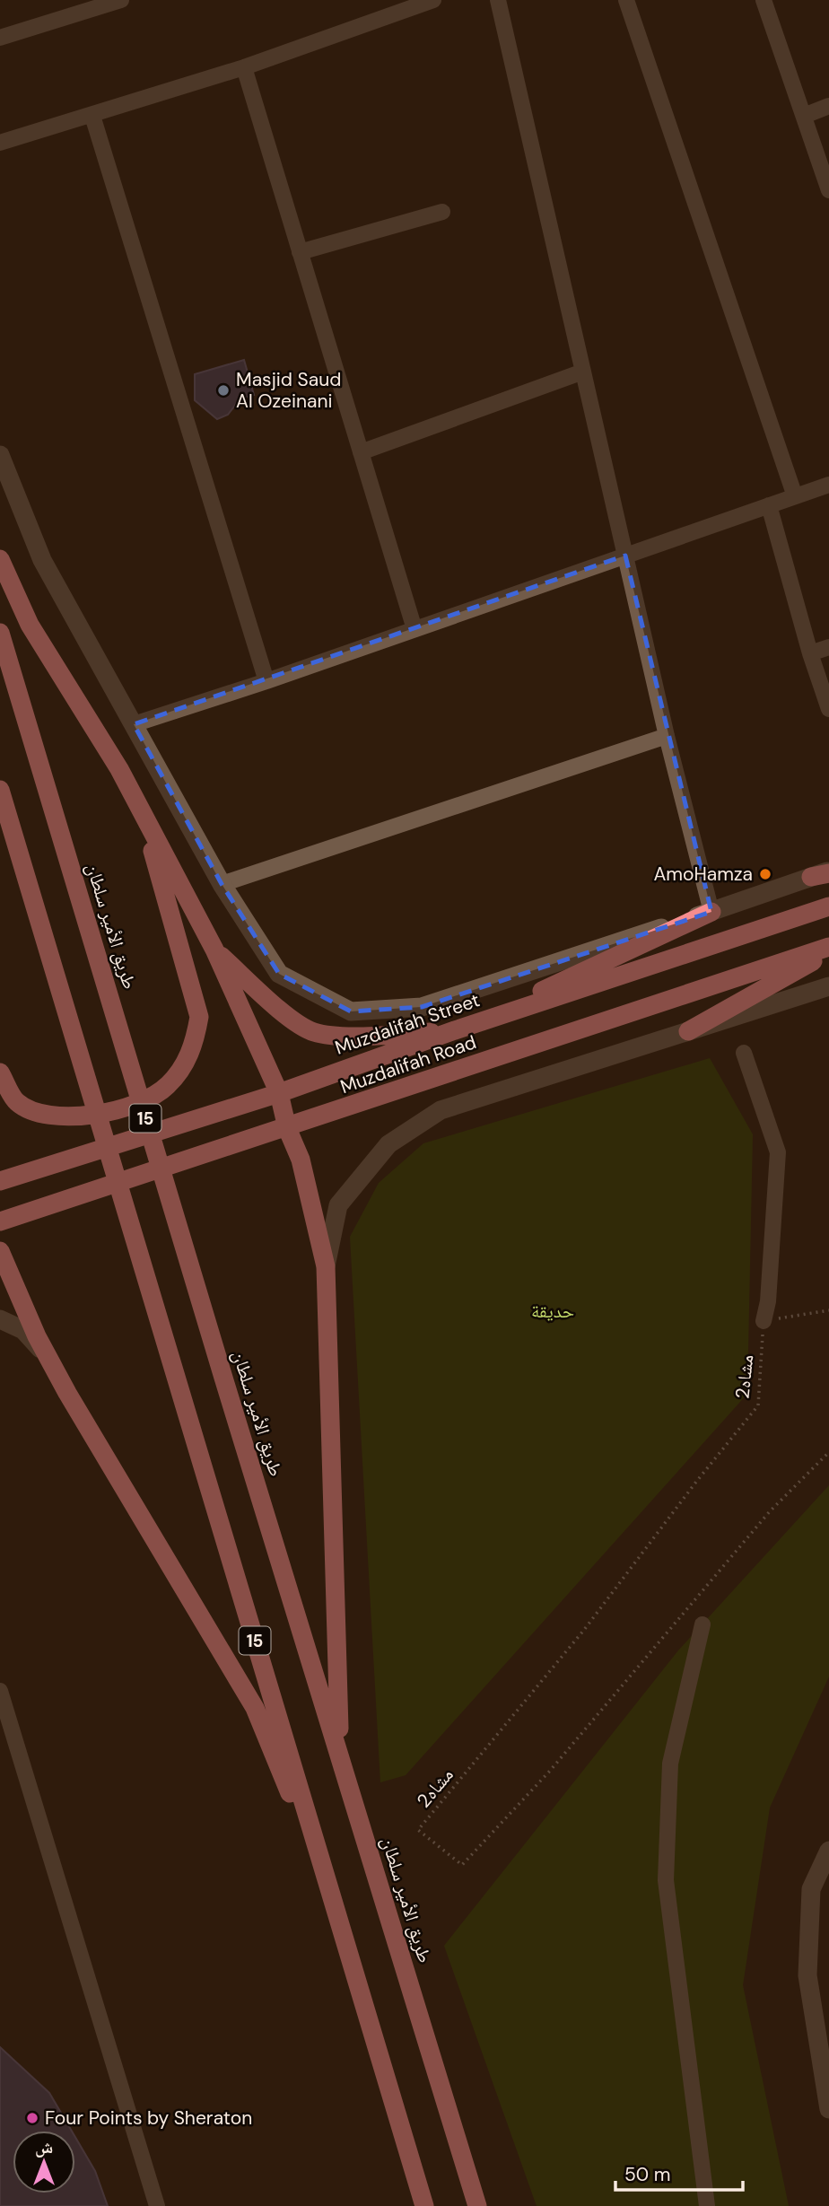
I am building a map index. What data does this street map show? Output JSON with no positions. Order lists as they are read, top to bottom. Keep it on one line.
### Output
{"streets":{"highway":["طريق الأمير سلطان","Muzdalifah Street","Muzdalifah Road","15"],"path":["مشاه2"]},"parks":["حديقة"],"places":["Masjid Saud Al Ozeinani","AmoHamza","Four Points by Sheraton"],"scale_bar":"50 m","north":"top"}
